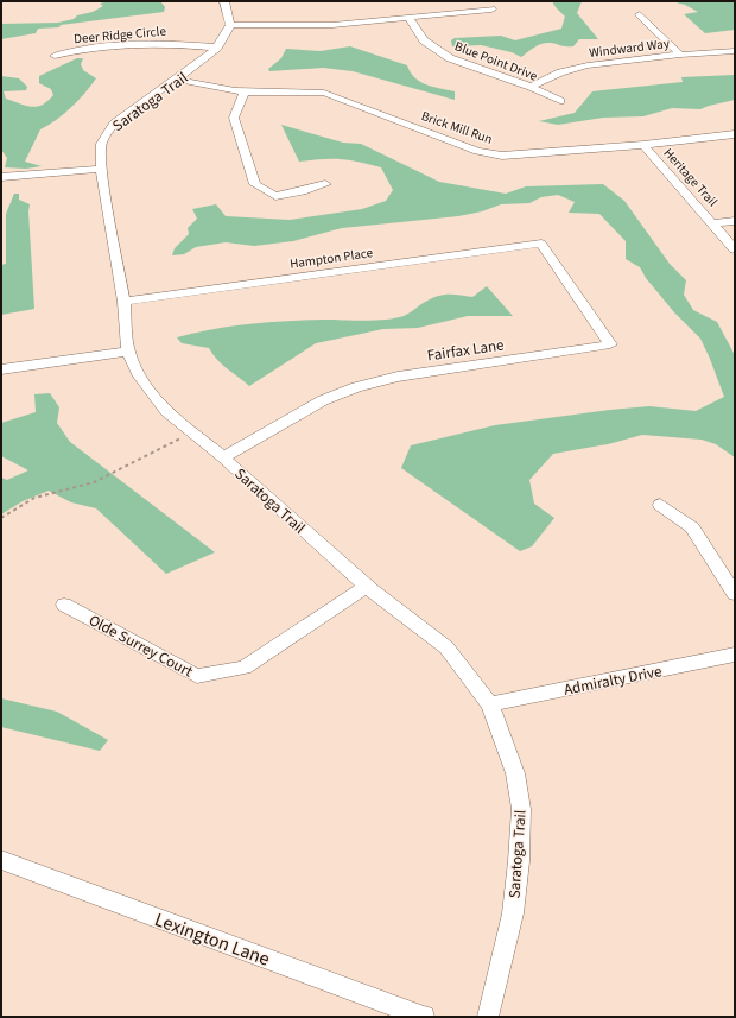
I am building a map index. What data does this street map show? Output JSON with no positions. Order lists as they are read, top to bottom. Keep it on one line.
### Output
{"streets":{"street":["Deer Ridge Circle","Windward Way","Blue Point Drive","Saratoga Trail","Brick Mill Run","Heritage Trail","Hampton Place","Fairfax Lane","Olde Surrey Court","Admiralty Drive","Lexington Lane"]},"crossings":[["Deer Ridge Circle","Saratoga Trail"],["Windward Way","Blue Point Drive"],["Saratoga Trail","Brick Mill Run"],["Saratoga Trail","Hampton Place"],["Saratoga Trail","Fairfax Lane"],["Saratoga Trail","Olde Surrey Court"],["Saratoga Trail","Admiralty Drive"],["Brick Mill Run","Heritage Trail"],["Hampton Place","Fairfax Lane"]]}
